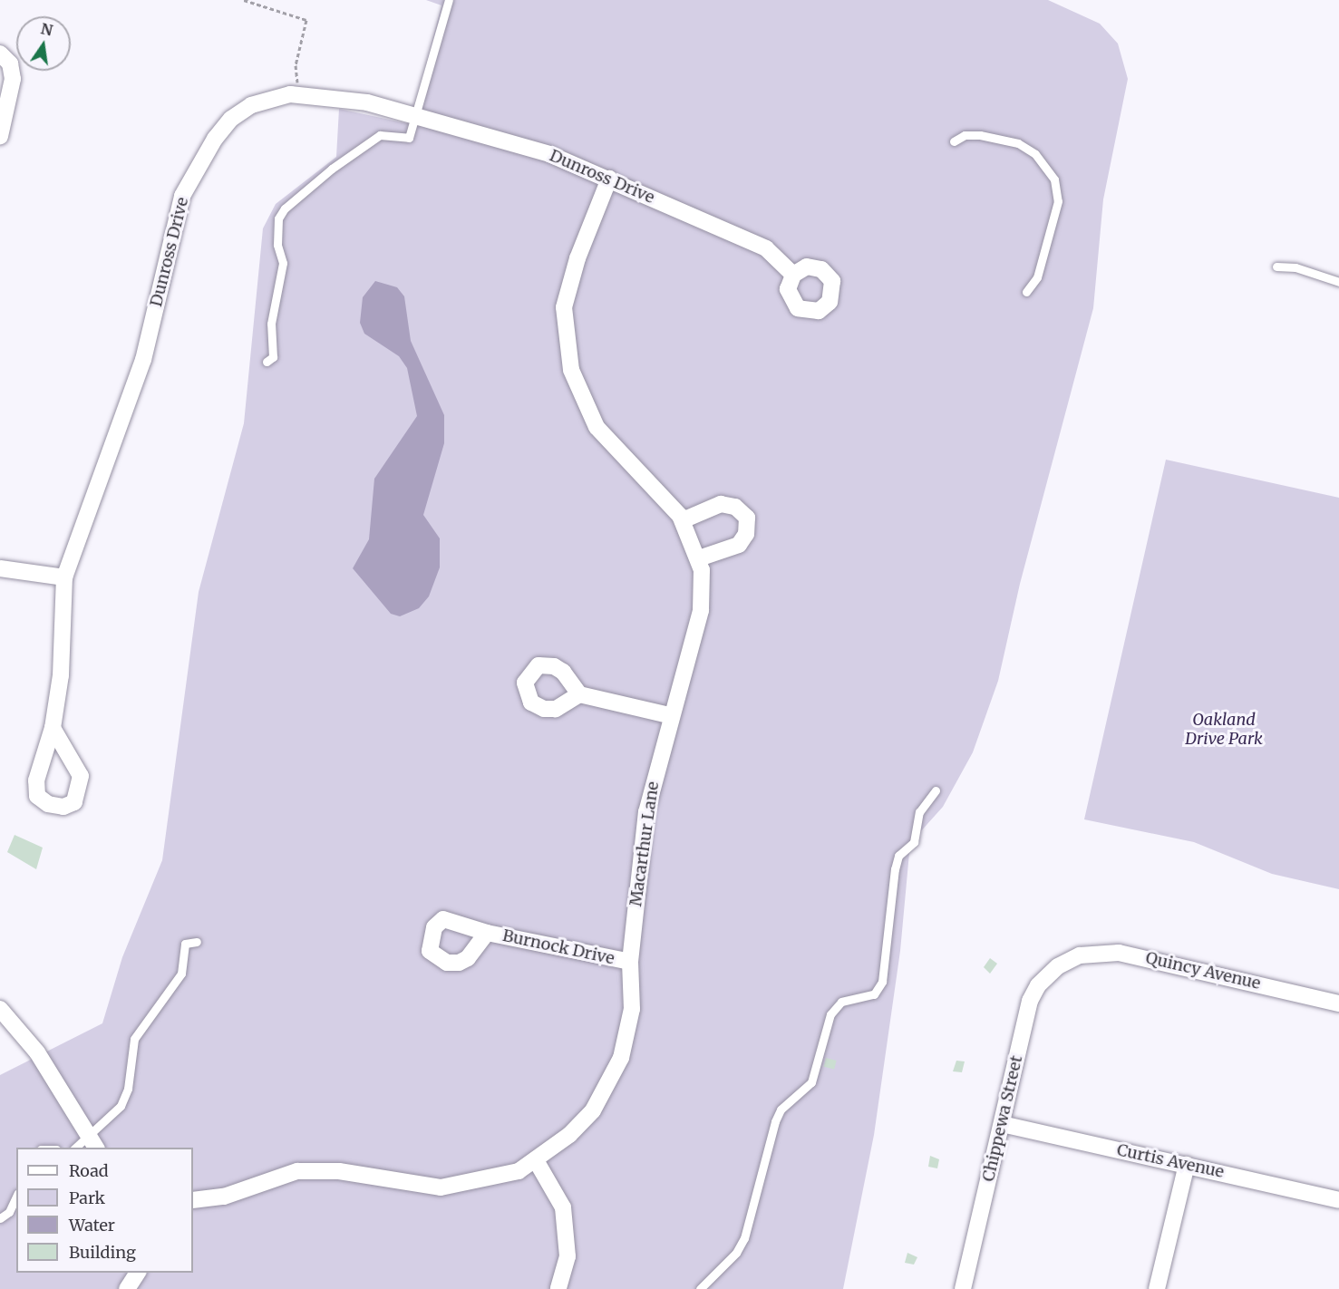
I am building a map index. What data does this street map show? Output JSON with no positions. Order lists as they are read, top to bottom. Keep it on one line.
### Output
{"streets":{"street":["Dunross Drive","Macarthur Lane","Burnock Drive","Quincy Avenue","Chippewa Street","Curtis Avenue"]},"crossings":[["Dunross Drive","Macarthur Lane"],["Macarthur Lane","Burnock Drive"],["Quincy Avenue","Chippewa Street"],["Chippewa Street","Curtis Avenue"]],"parks":["Oakland Drive Park"],"legend":["Road","Park","Water","Building"],"north":"top"}
